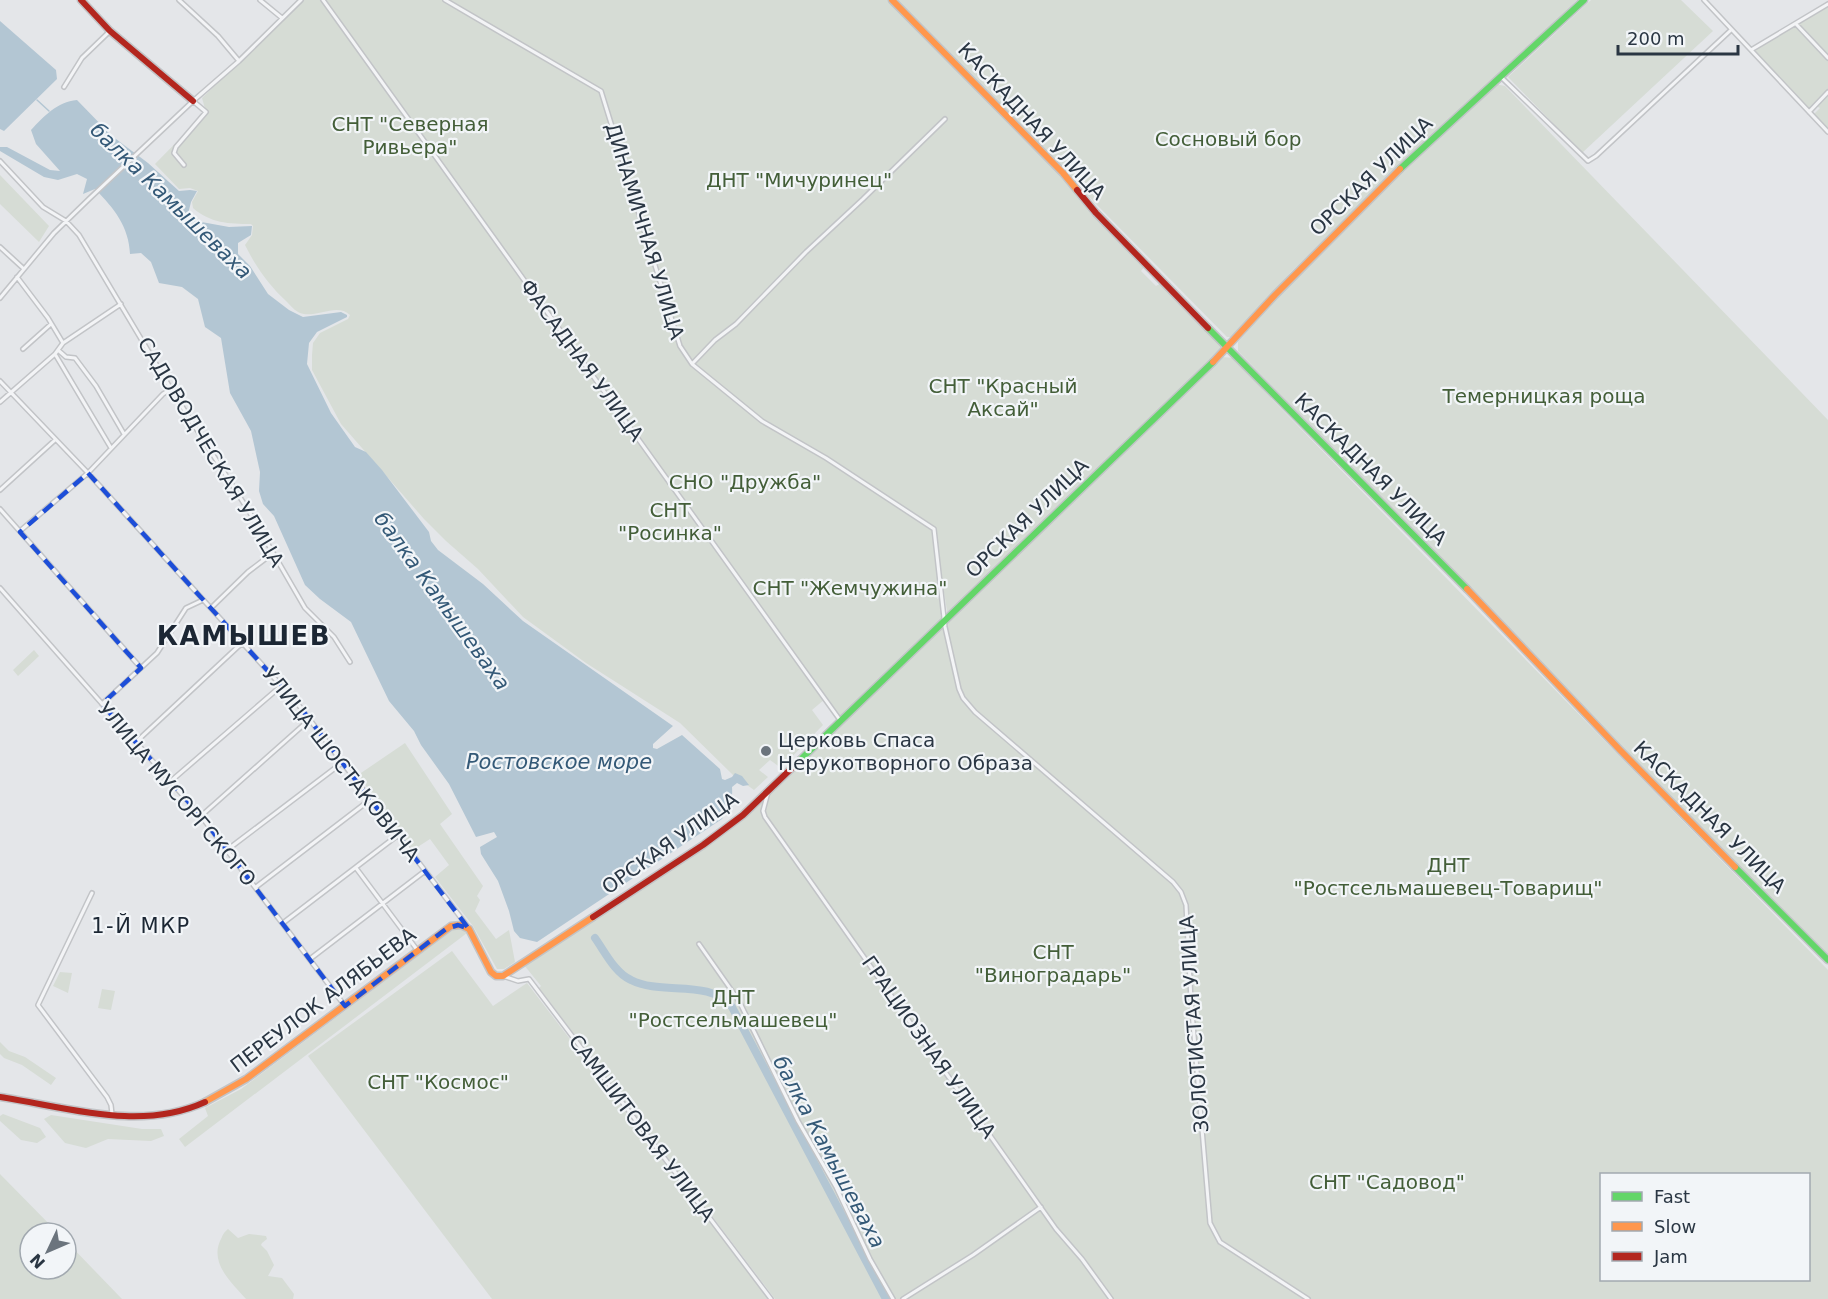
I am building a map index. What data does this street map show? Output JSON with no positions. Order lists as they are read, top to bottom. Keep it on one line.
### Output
{"streets":{"main road":["КАСКАДНАЯ УЛИЦА","ОРСКАЯ УЛИЦА","ПЕРЕУЛОК АЛЯБЬЕВА"],"street":["ДИНАМИЧНАЯ УЛИЦА","ФАСАДНАЯ УЛИЦА","САДОВОДЧЕСКАЯ УЛИЦА","УЛИЦА ШОСТАКОВИЧА","УЛИЦА МУСОРГСКОГО","ЗОЛОТИСТАЯ УЛИЦА","ГРАЦИОЗНАЯ УЛИЦА","САМШИТОВАЯ УЛИЦА"]},"crossings":[["КАСКАДНАЯ УЛИЦА","ОРСКАЯ УЛИЦА"],["ОРСКАЯ УЛИЦА","ФАСАДНАЯ УЛИЦА"],["ОРСКАЯ УЛИЦА","ЗОЛОТИСТАЯ УЛИЦА"],["ОРСКАЯ УЛИЦА","ГРАЦИОЗНАЯ УЛИЦА"],["ОРСКАЯ УЛИЦА","САМШИТОВАЯ УЛИЦА"],["ДИНАМИЧНАЯ УЛИЦА","ЗОЛОТИСТАЯ УЛИЦА"],["УЛИЦА ШОСТАКОВИЧА","ПЕРЕУЛОК АЛЯБЬЕВА"],["УЛИЦА МУСОРГСКОГО","ПЕРЕУЛОК АЛЯБЬЕВА"]],"districts":["КАМЫШЕВ","1-Й МКР"],"water":["балка Камышеваха","Ростовское море"],"parks":["СНТ \"Северная Ривьера\"","Сосновый бор","ДНТ \"Мичуринец\"","СНТ \"Красный Аксай\"","Темерницкая роща","СНО \"Дружба\"","СНТ \"Росинка\"","СНТ \"Жемчужина\"","ДНТ \"Ростсельмашевец-Товарищ\"","СНТ \"Виноградарь\"","ДНТ \"Ростсельмашевец\"","СНТ \"Космос\"","СНТ \"Садовод\""],"places":["Церковь Спаса Нерукотворного Образа"],"legend":["Fast","Slow","Jam"],"scale_bar":"200 m","north":"bottom left"}
